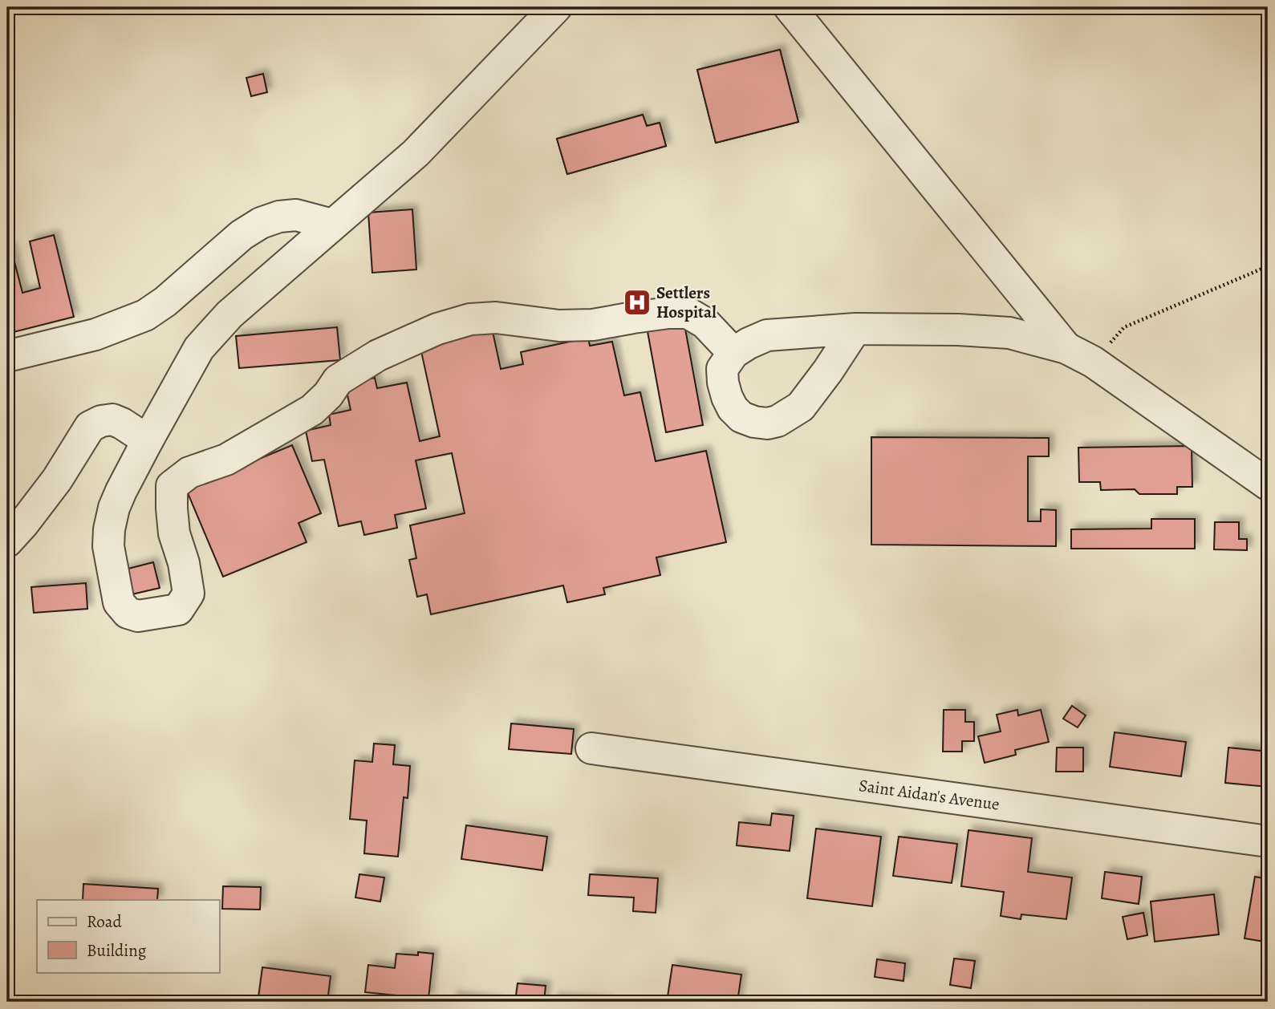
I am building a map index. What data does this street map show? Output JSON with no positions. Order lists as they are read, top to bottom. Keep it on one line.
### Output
{"streets":{"street":["Saint Aidan's Avenue"]},"places":{"hospital":["Settlers Hospital"]},"legend":["Road","Building"]}
